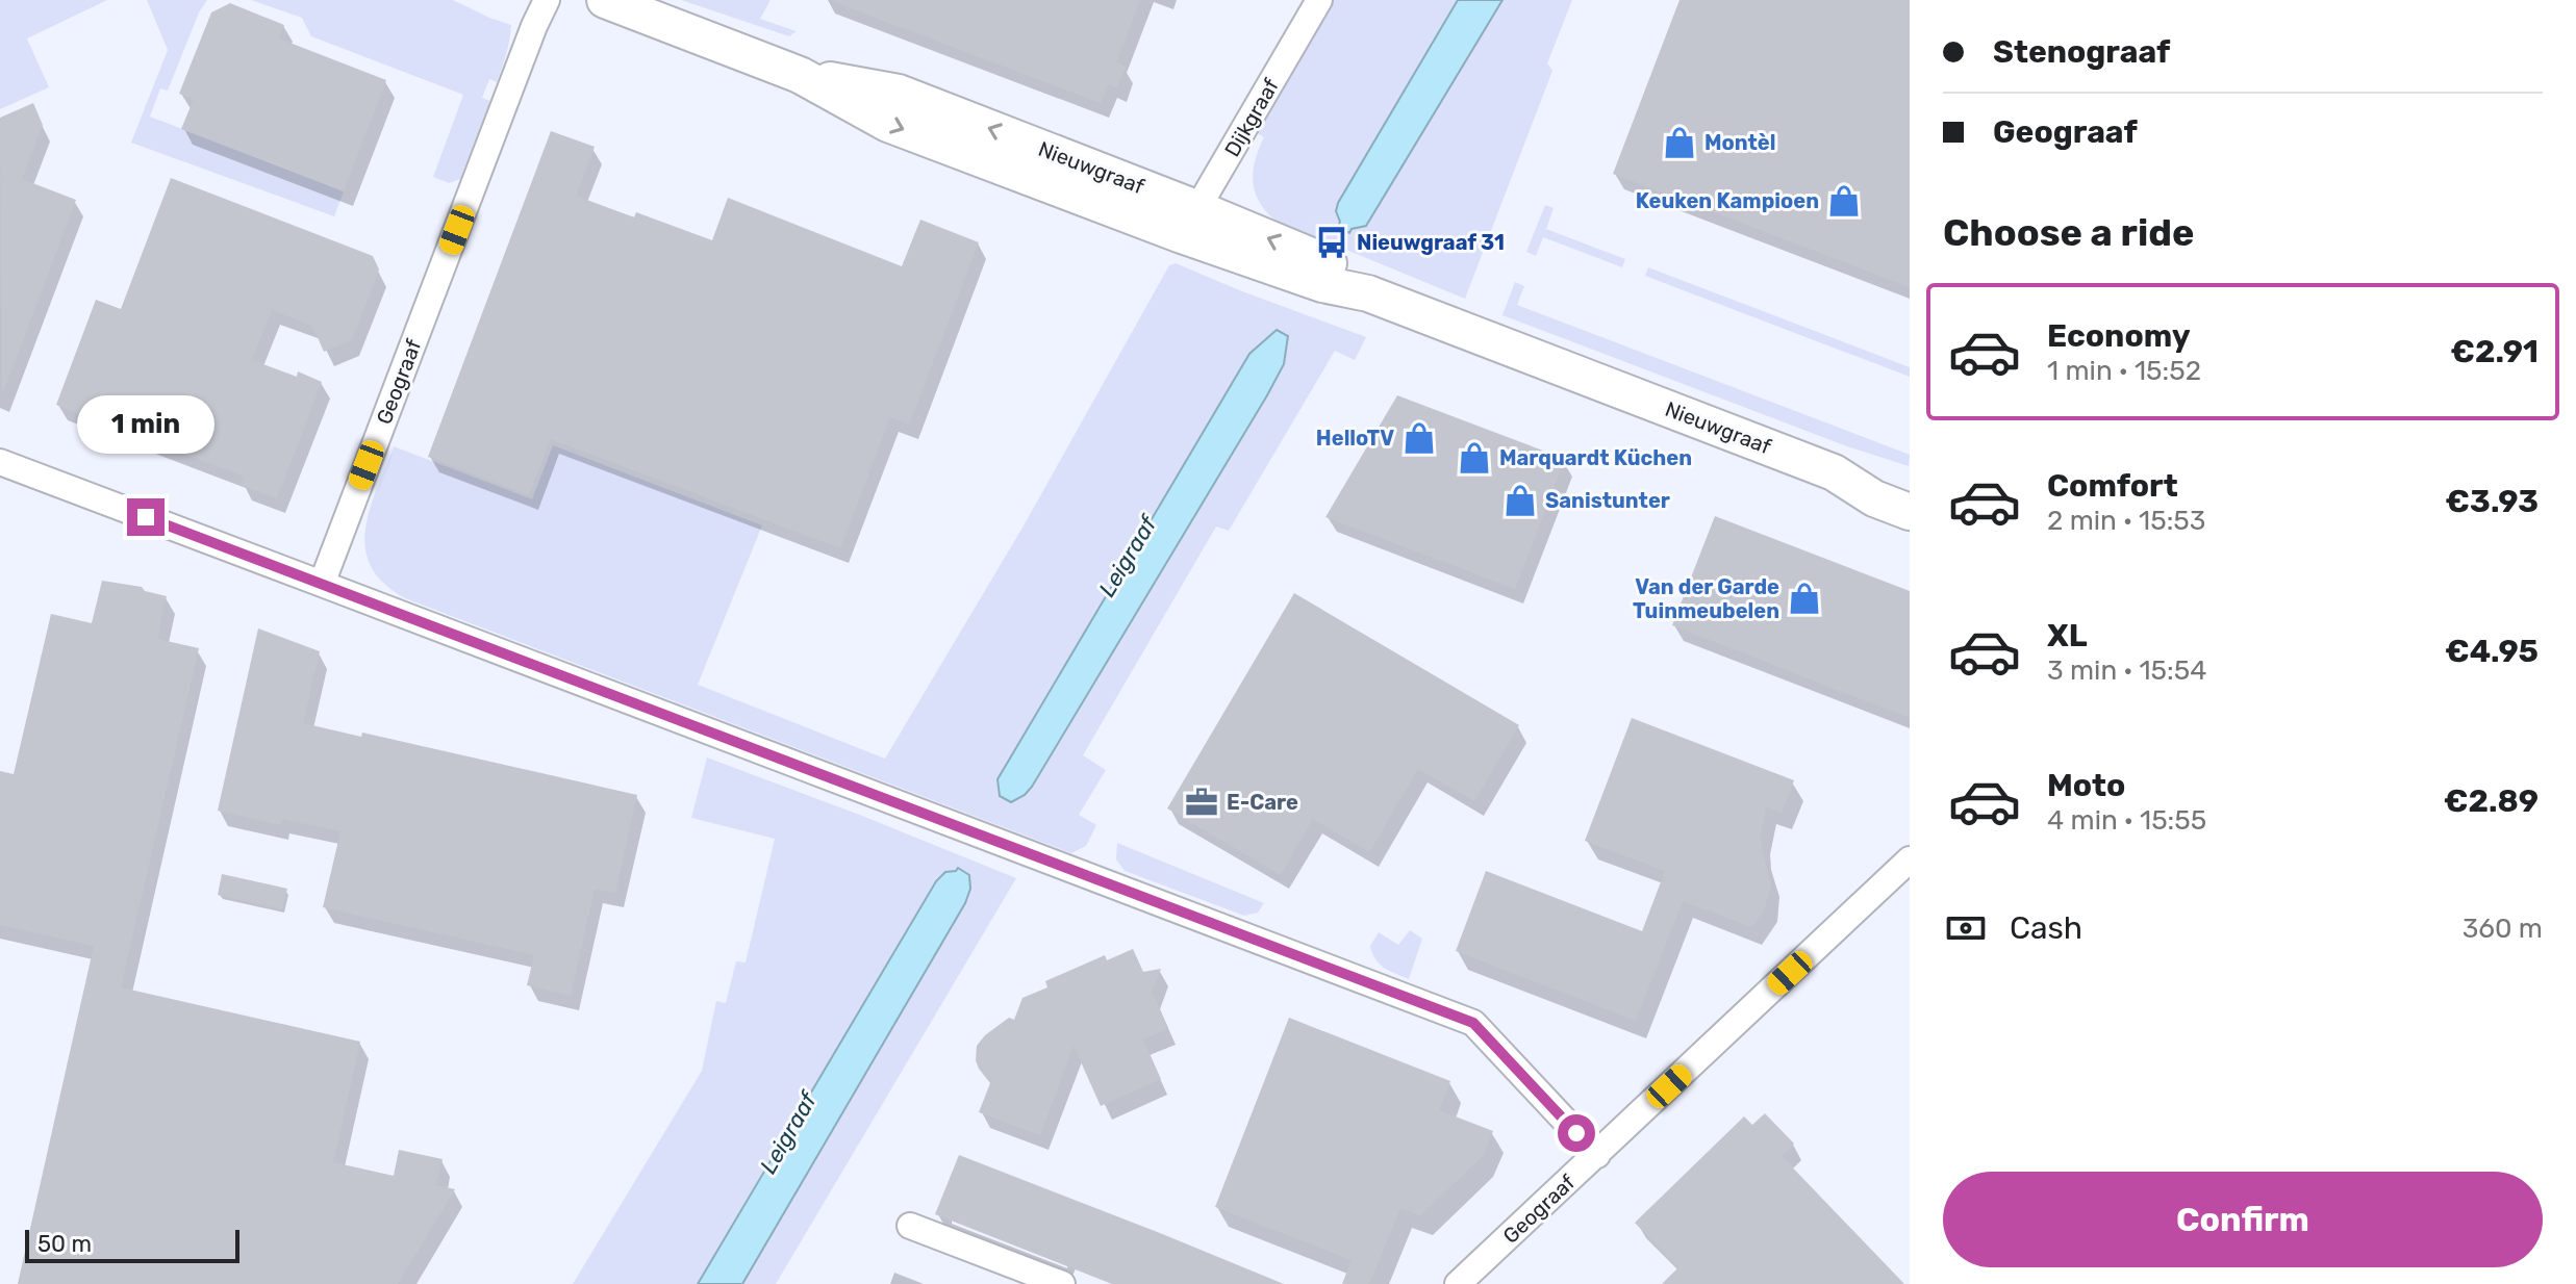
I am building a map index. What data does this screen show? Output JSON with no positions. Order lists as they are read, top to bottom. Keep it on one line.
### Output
{"streets":{"street":["Dijkgraaf","Nieuwgraaf","Geograaf"]},"crossings":[["Dijkgraaf","Nieuwgraaf"]],"water":["Leigraaf"],"places":{"shop":["Montèl","Keuken Kampioen","HelloTV","Marquardt Küchen","Sanistunter","Van der Garde Tuinmeubelen"],"bus stop":["Nieuwgraaf 31"],"office":["E-Care"]},"scale_bar":"50 m","page":{"banner":["Stenograaf","Geograaf"],"heading":"Choose a ride","list":[{"name":"Economy","note":"1 min · 15:52","value":"€2.91"},{"name":"Comfort","note":"2 min · 15:53","value":"€3.93"},{"name":"XL","note":"3 min · 15:54","value":"€4.95"},{"name":"Moto","note":"4 min · 15:55","value":"€2.89"}],"bubble":"1 min","pay":["Cash","360 m"],"buttons":"Confirm","scale":"50 m"}}
